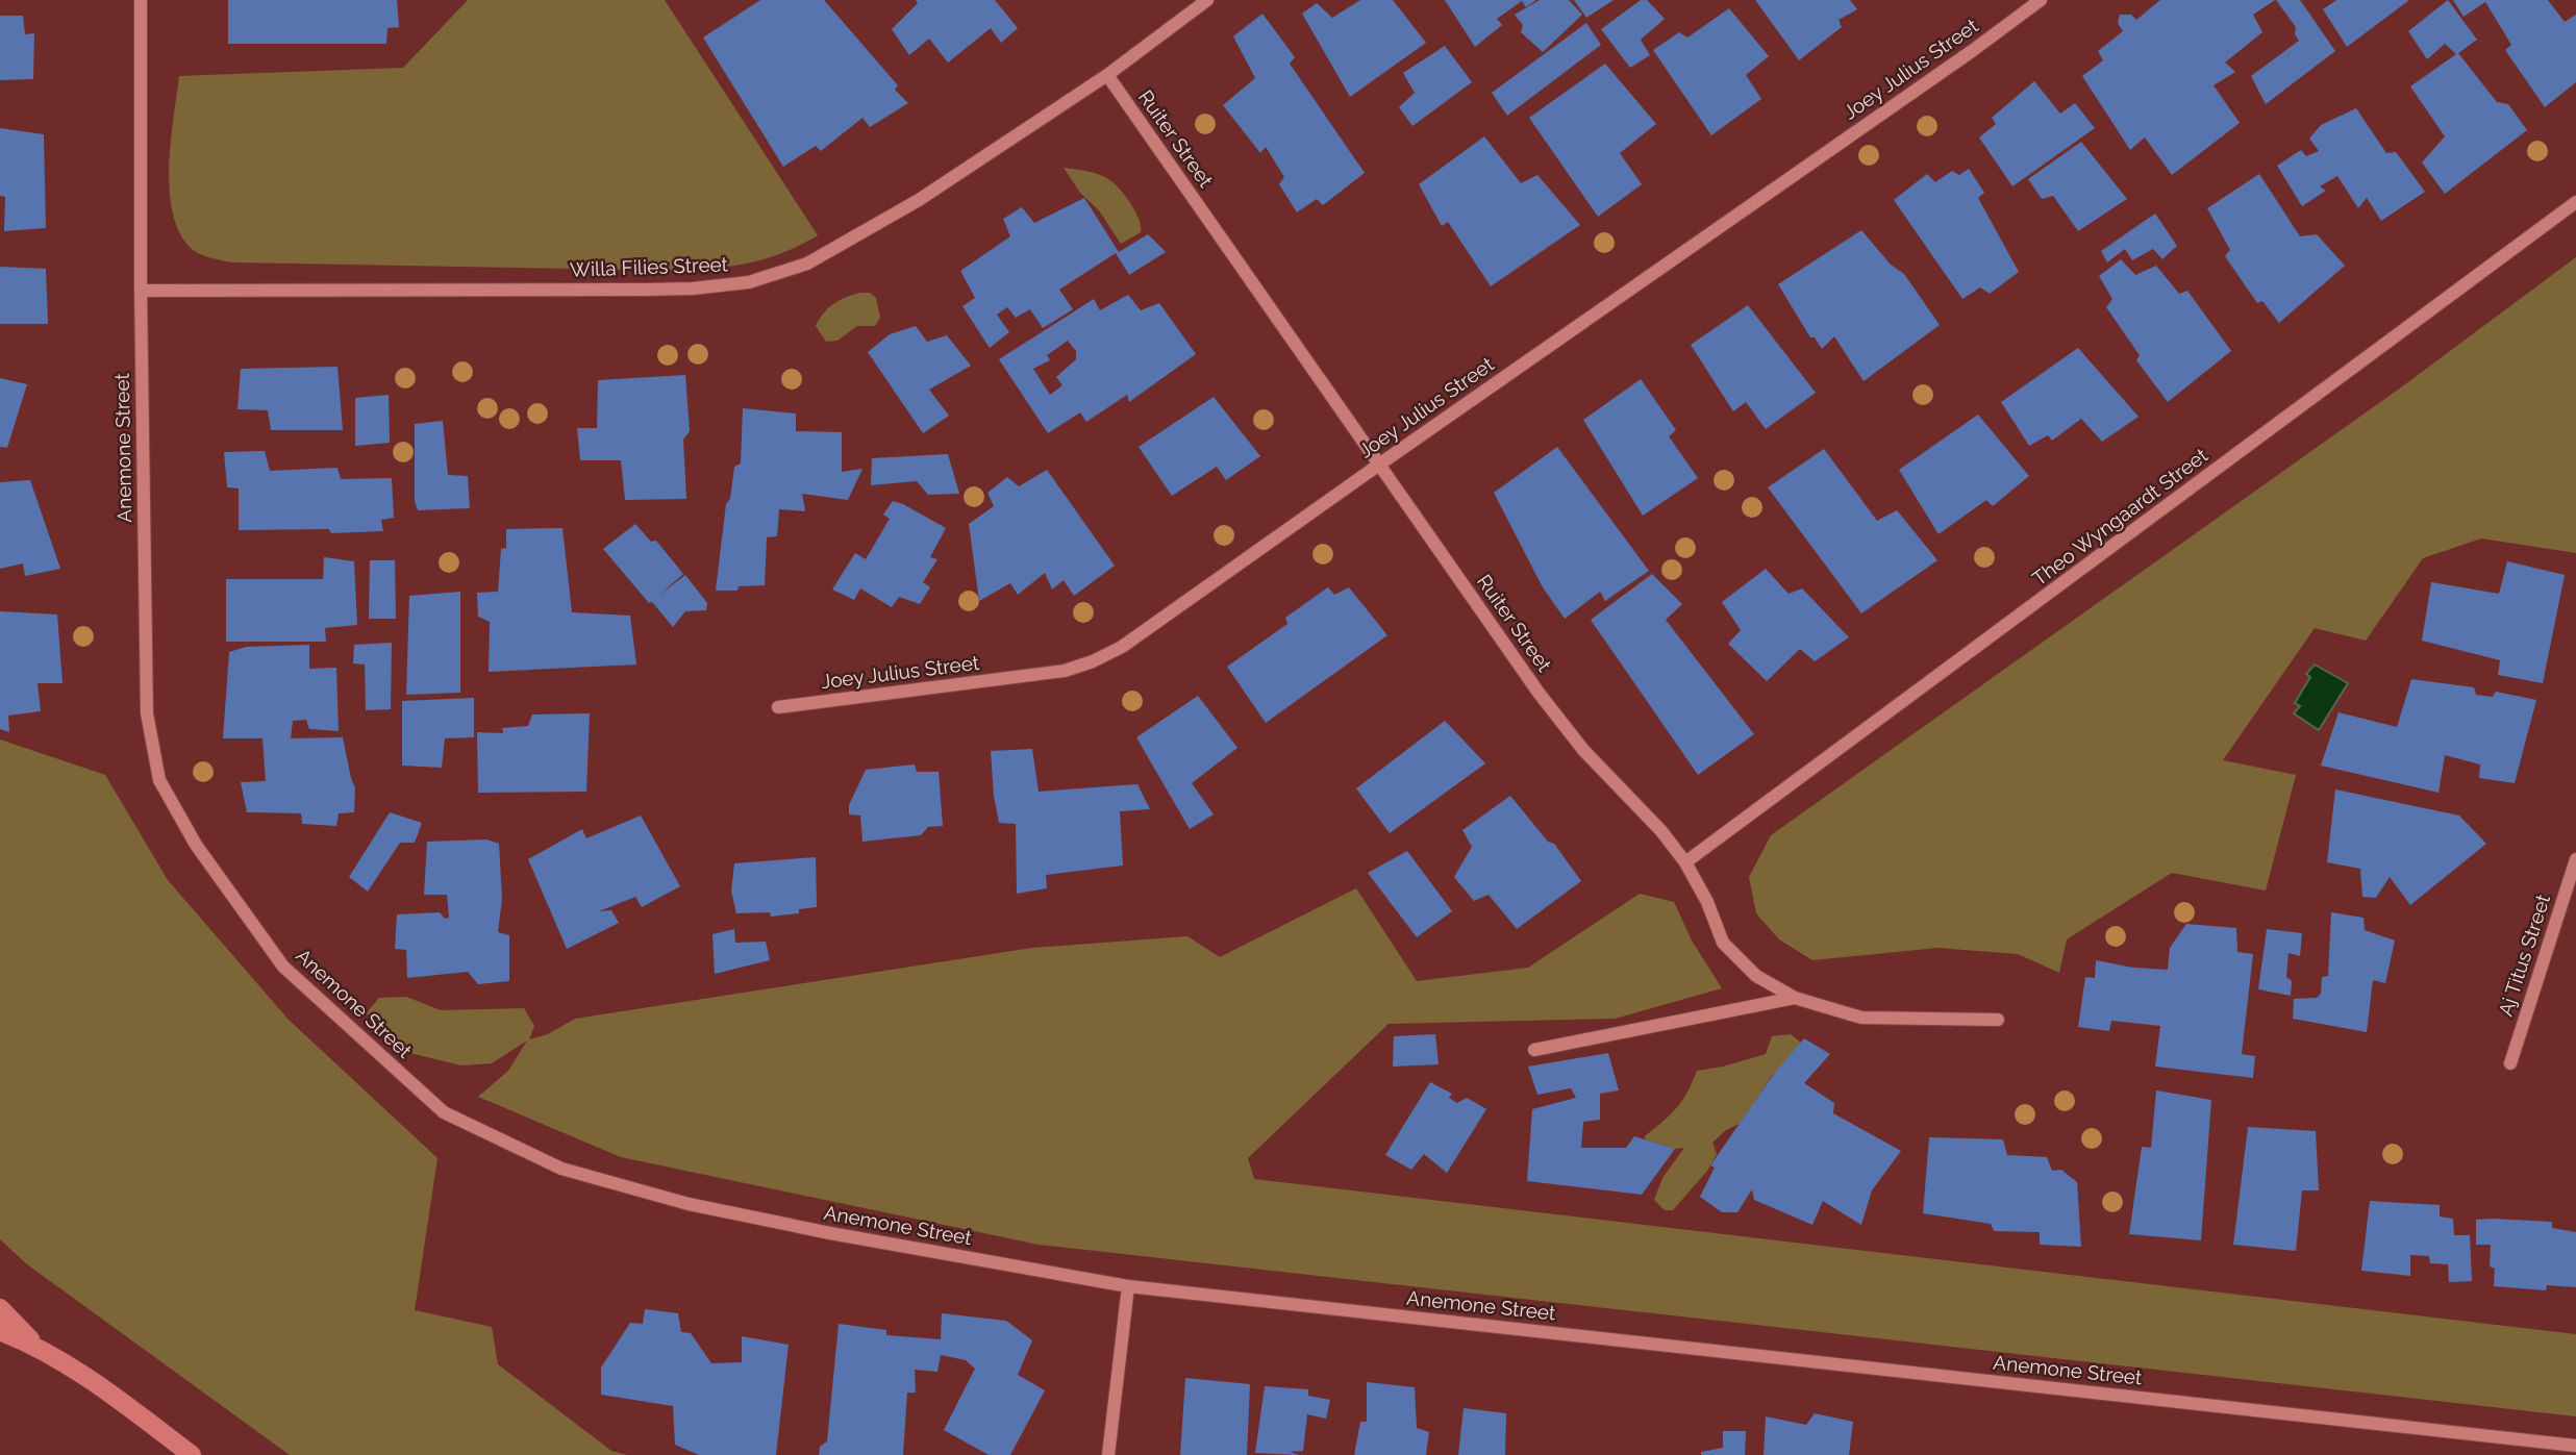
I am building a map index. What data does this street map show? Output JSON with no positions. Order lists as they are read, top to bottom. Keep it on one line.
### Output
{"streets":{"street":["Joey Julius Street","Ruiter Street","Willa Filies Street","Anemone Street","Theo Wyngaardt Street","Aj Titus Street"]},"crossings":[["Joey Julius Street","Ruiter Street"],["Ruiter Street","Willa Filies Street"],["Ruiter Street","Theo Wyngaardt Street"],["Willa Filies Street","Anemone Street"]]}
